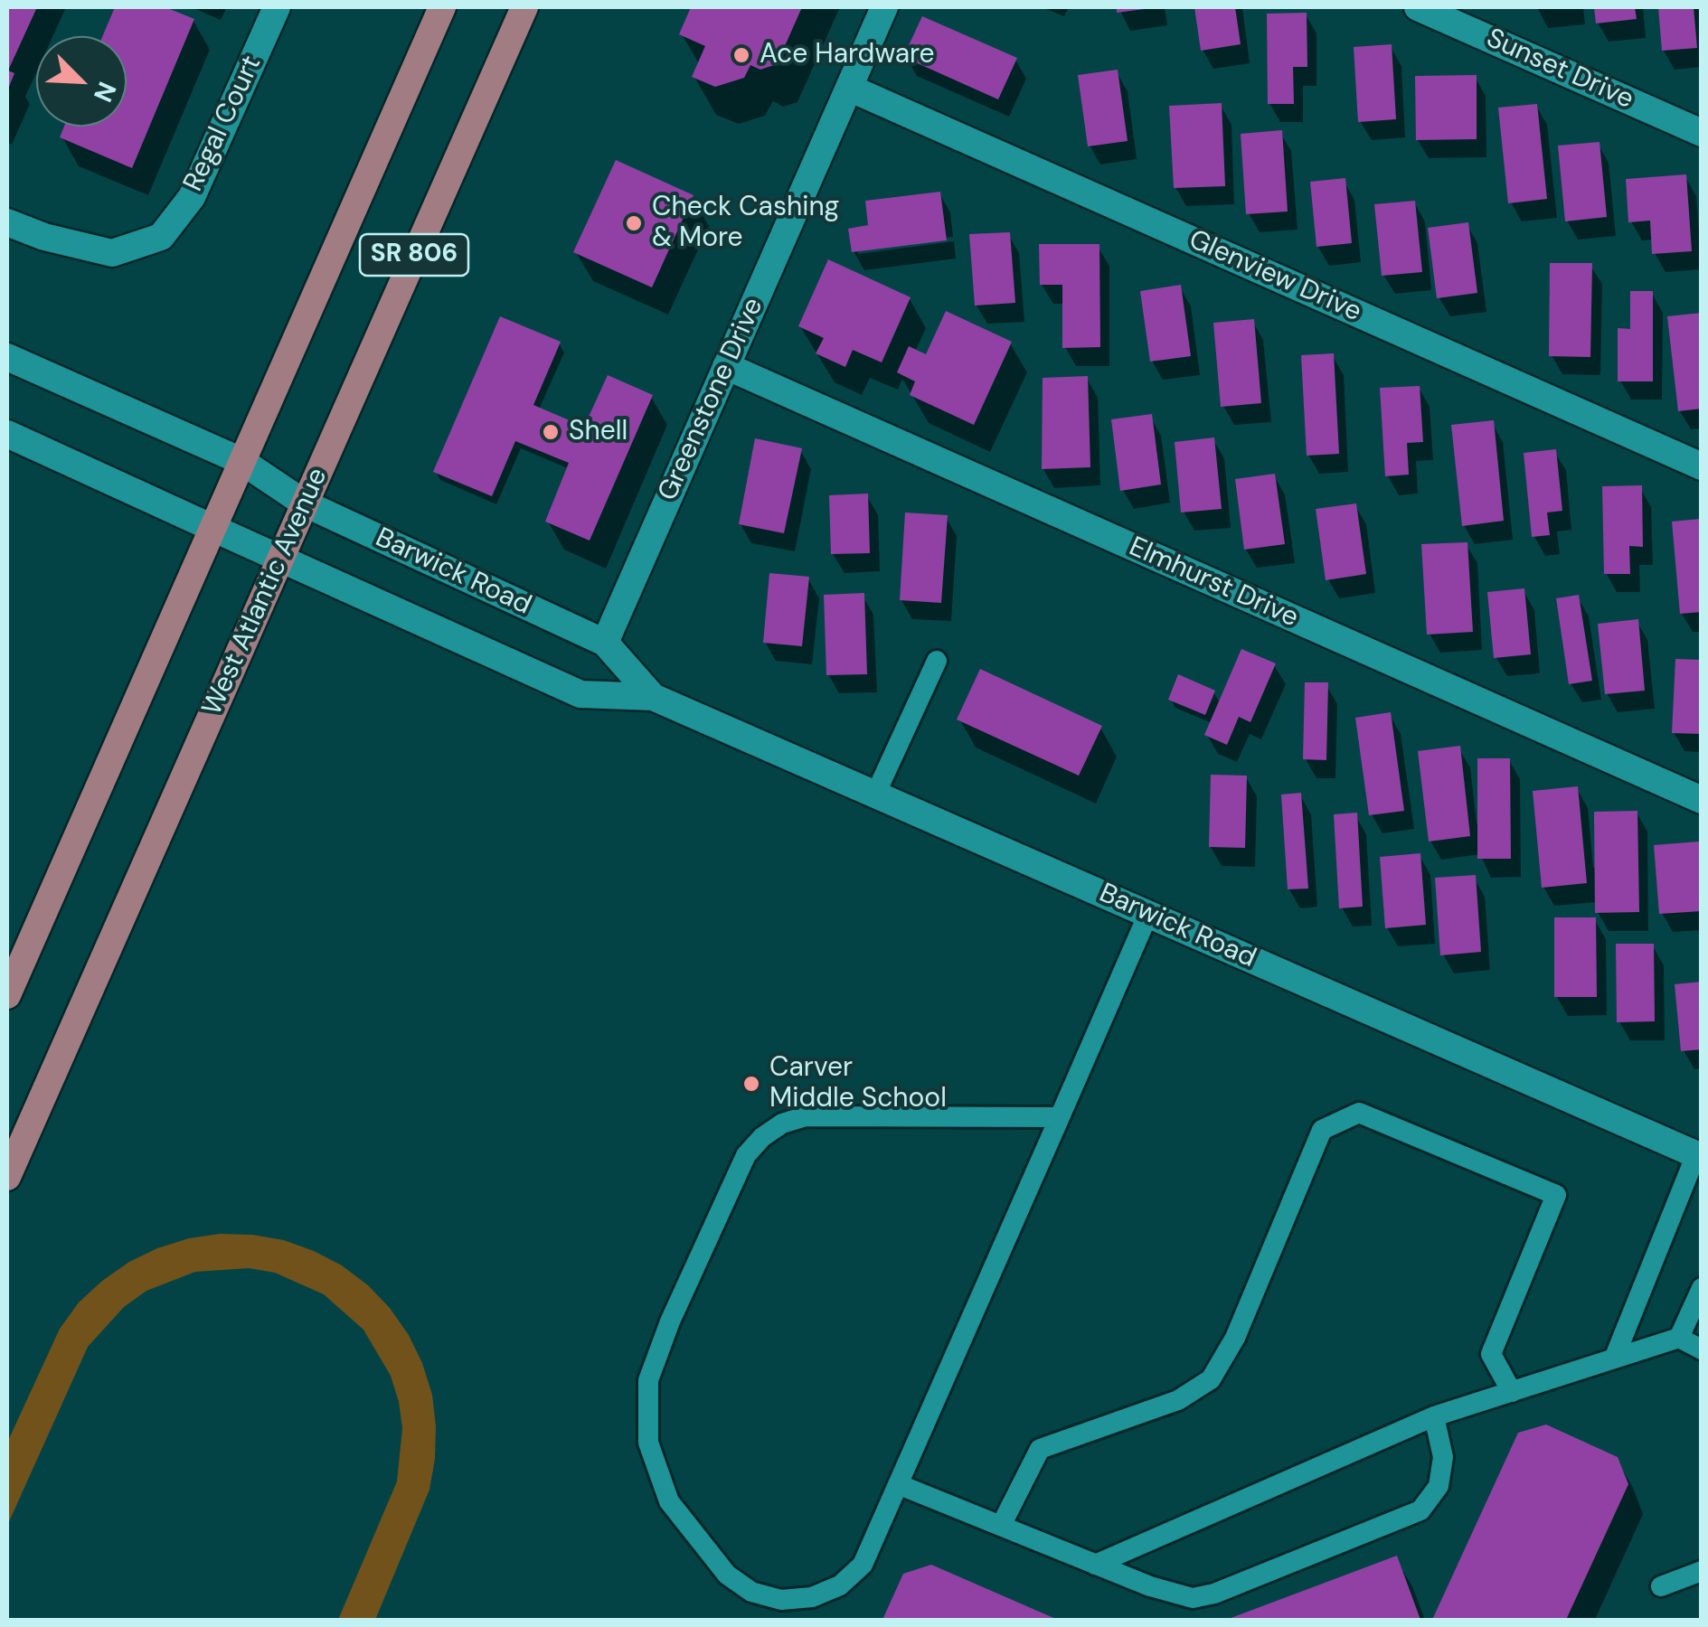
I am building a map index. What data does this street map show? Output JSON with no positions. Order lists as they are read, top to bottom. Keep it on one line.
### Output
{"streets":{"main road":["SR 806","West Atlantic Avenue"],"street":["Sunset Drive","Regal Court","Glenview Drive","Greenstone Drive","Barwick Road","Elmhurst Drive"]},"crossings":[["SR 806","Barwick Road"],["Glenview Drive","Greenstone Drive"],["Greenstone Drive","Barwick Road"],["Greenstone Drive","Elmhurst Drive"],["Barwick Road","West Atlantic Avenue"]],"places":["Ace Hardware","Check Cashing & More","Shell","Carver Middle School"],"north":"bottom right"}
